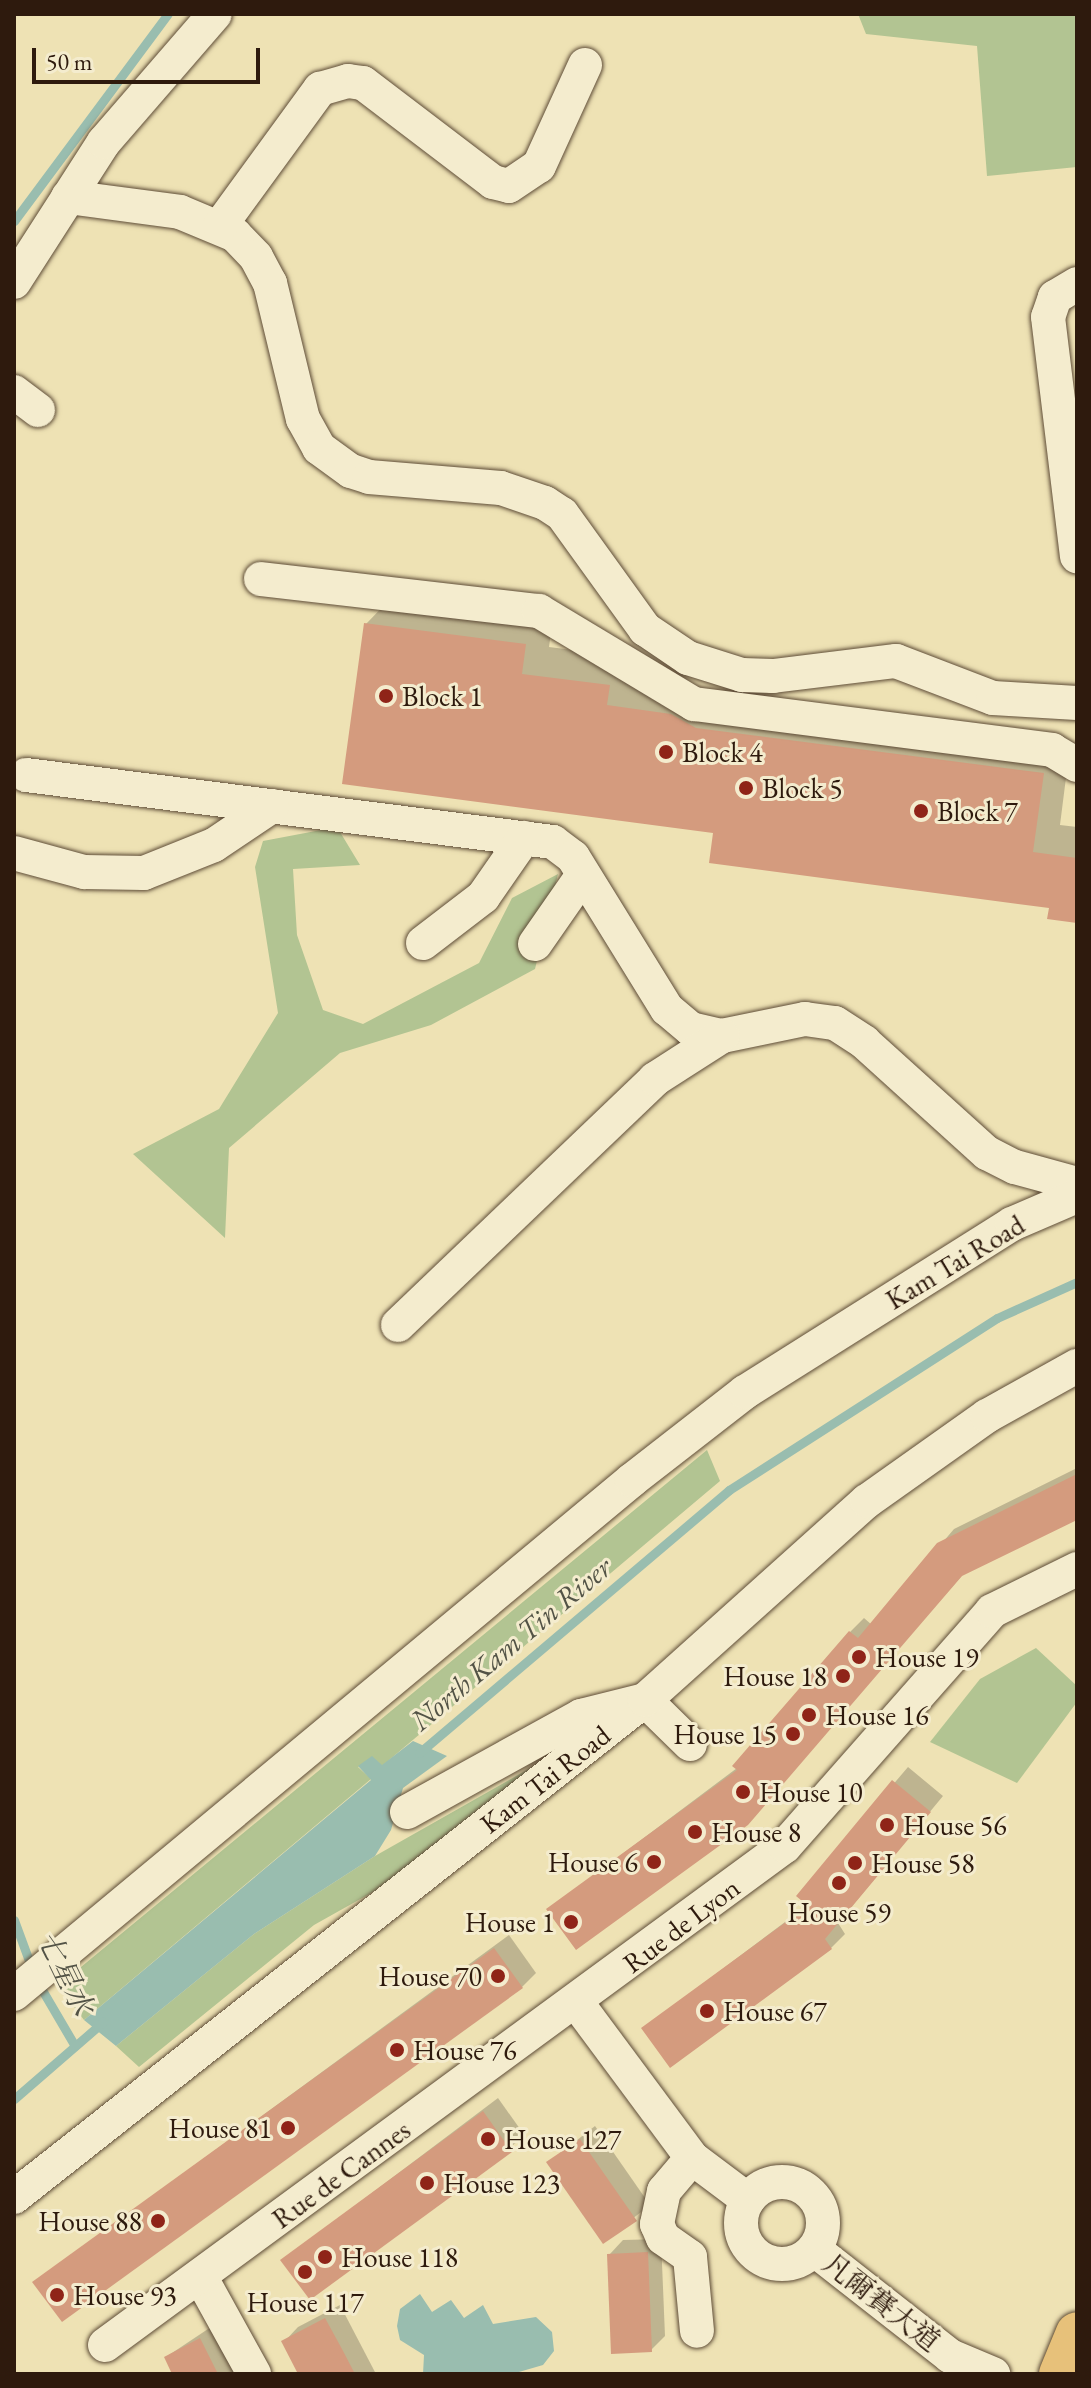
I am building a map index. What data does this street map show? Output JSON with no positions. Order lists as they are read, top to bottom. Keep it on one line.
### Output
{"streets":{"street":["Kam Tai Road","Rue de Lyon","Rue de Cannes","凡爾賽大道"]},"crossings":[["Rue de Lyon","Rue de Cannes"]],"water":["North Kam Tin River","七星水"],"places":["Block 1","Block 4","Block 5","Block 7","House 19","House 18","House 16","House 15","House 10","House 56","House 8","House 6","House 58","House 59","House 1","House 70","House 67","House 76","House 81","House 127","House 123","House 88","House 118","House 117","House 93"],"scale_bar":"50 m"}
